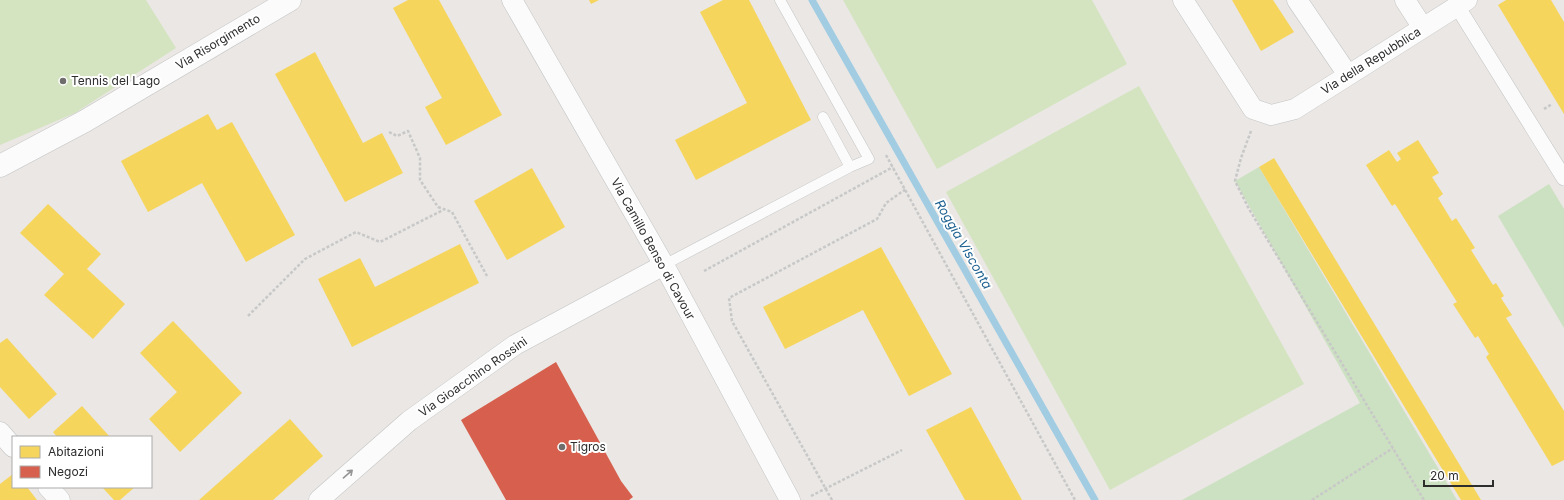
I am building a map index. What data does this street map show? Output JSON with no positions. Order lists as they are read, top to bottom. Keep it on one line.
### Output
{"streets":{"street":["Via Risorgimento","Via della Repubblica","Via Camillo Benso di Cavour","Via Gioacchino Rossini"]},"crossings":[["Via Camillo Benso di Cavour","Via Gioacchino Rossini"]],"one_way":["Via Gioacchino Rossini"],"water":["Roggia Visconta"],"places":["Tennis del Lago","Tigros"],"legend":["Abitazioni","Negozi"],"scale_bar":"20 m"}
